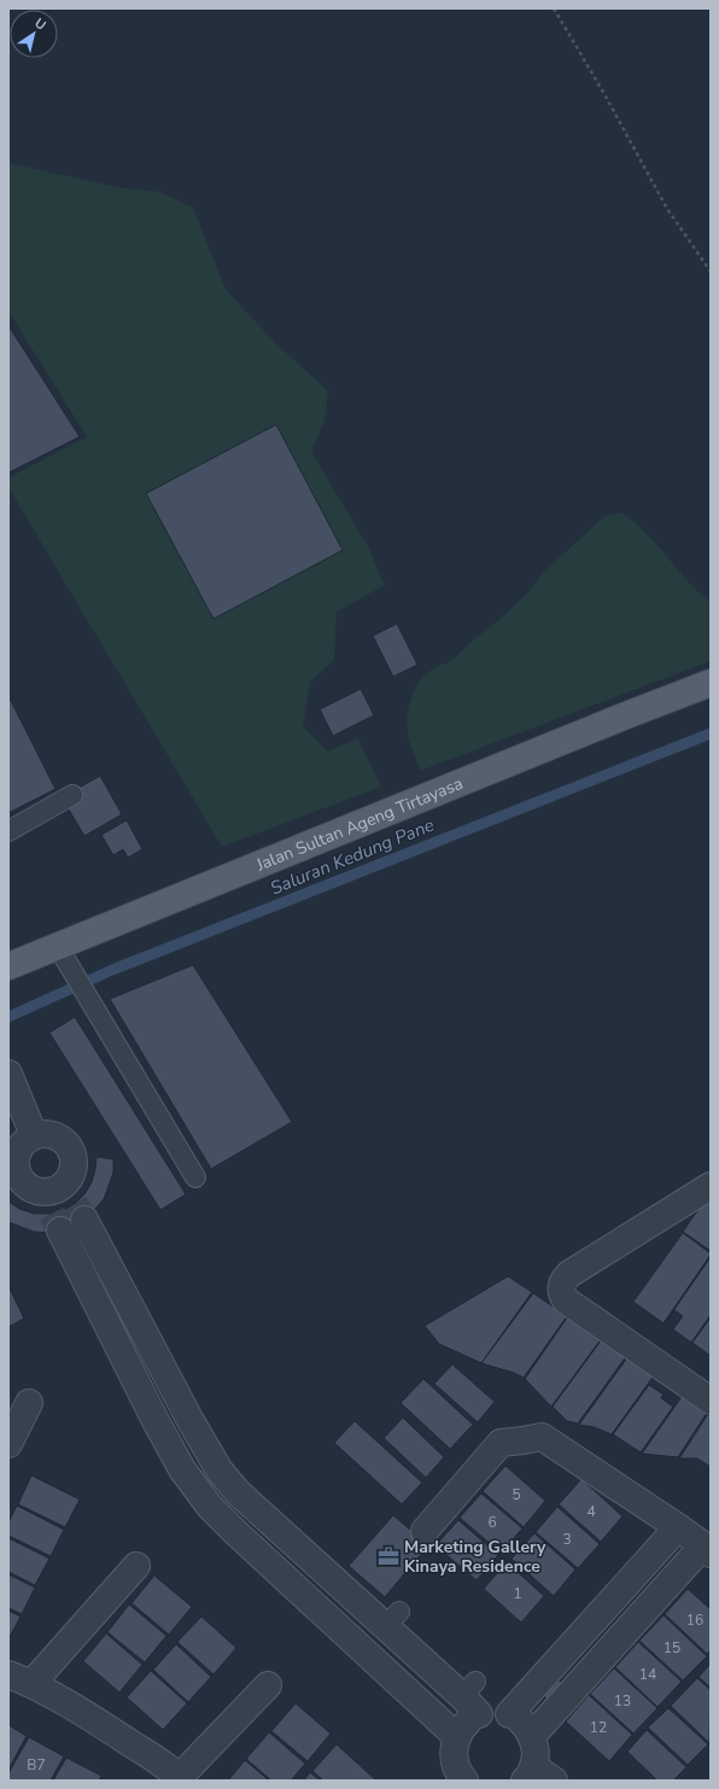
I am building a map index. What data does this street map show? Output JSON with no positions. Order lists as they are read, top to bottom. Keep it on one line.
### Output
{"streets":{"main road":["Jalan Sultan Ageng Tirtayasa"]},"water":["Saluran Kedung Pane"],"places":{"office":["Marketing Gallery Kinaya Residence"]},"house_numbers":["5","4","6","3","1","16","15","14","13","12","B7"],"north":"top right"}
